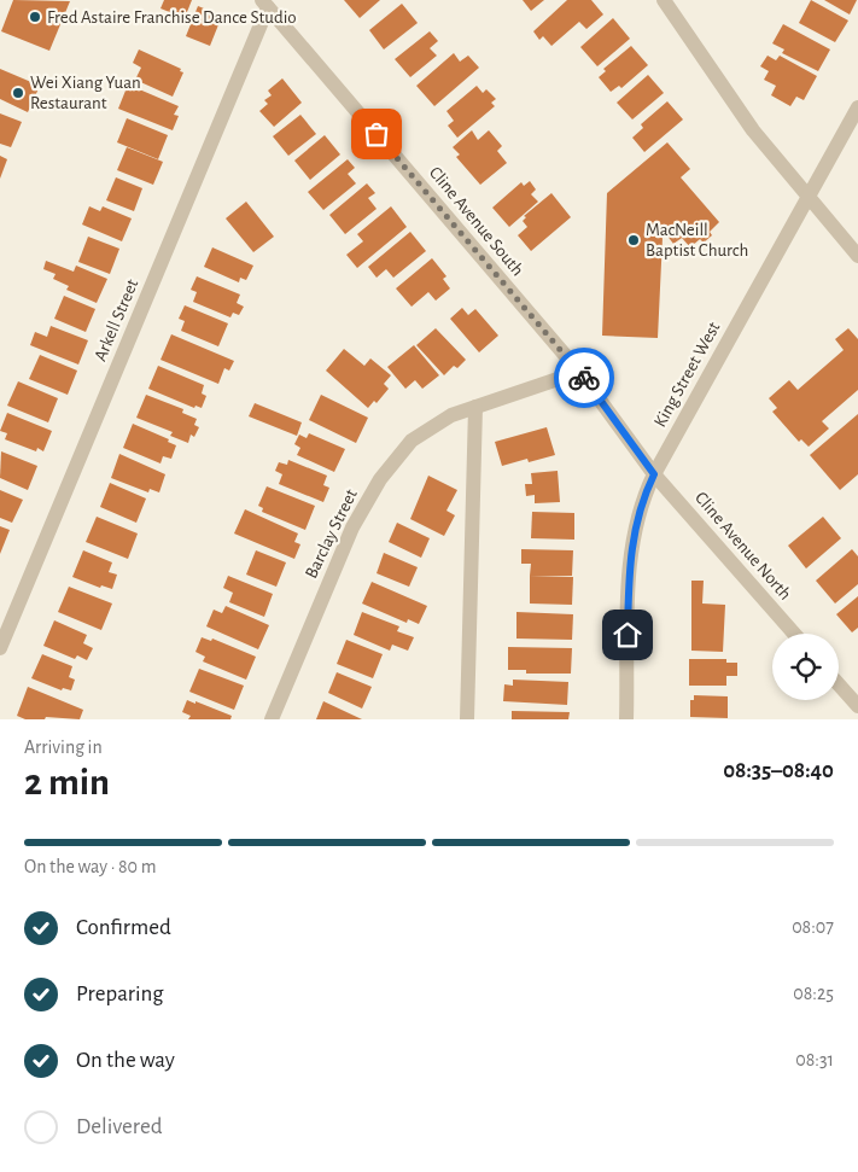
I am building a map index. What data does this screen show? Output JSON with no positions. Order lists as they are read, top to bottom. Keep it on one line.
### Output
{"streets":{"street":["Cline Avenue South","Arkell Street","King Street West","Barclay Street","Cline Avenue North"]},"crossings":[["Cline Avenue South","Arkell Street"],["Cline Avenue South","King Street West"],["Cline Avenue South","Barclay Street"],["Cline Avenue South","Cline Avenue North"],["King Street West","Cline Avenue North"]],"places":["Fred Astaire Franchise Dance Studio","Wei Xiang Yuan Restaurant","MacNeill Baptist Church"],"page":{"heading":["2 min","Arriving in","08:35–08:40"],"bar":"On the way · 80 m","list":[["Confirmed","08:07"],["Preparing","08:25"],["On the way","08:31"],"Delivered"]}}
